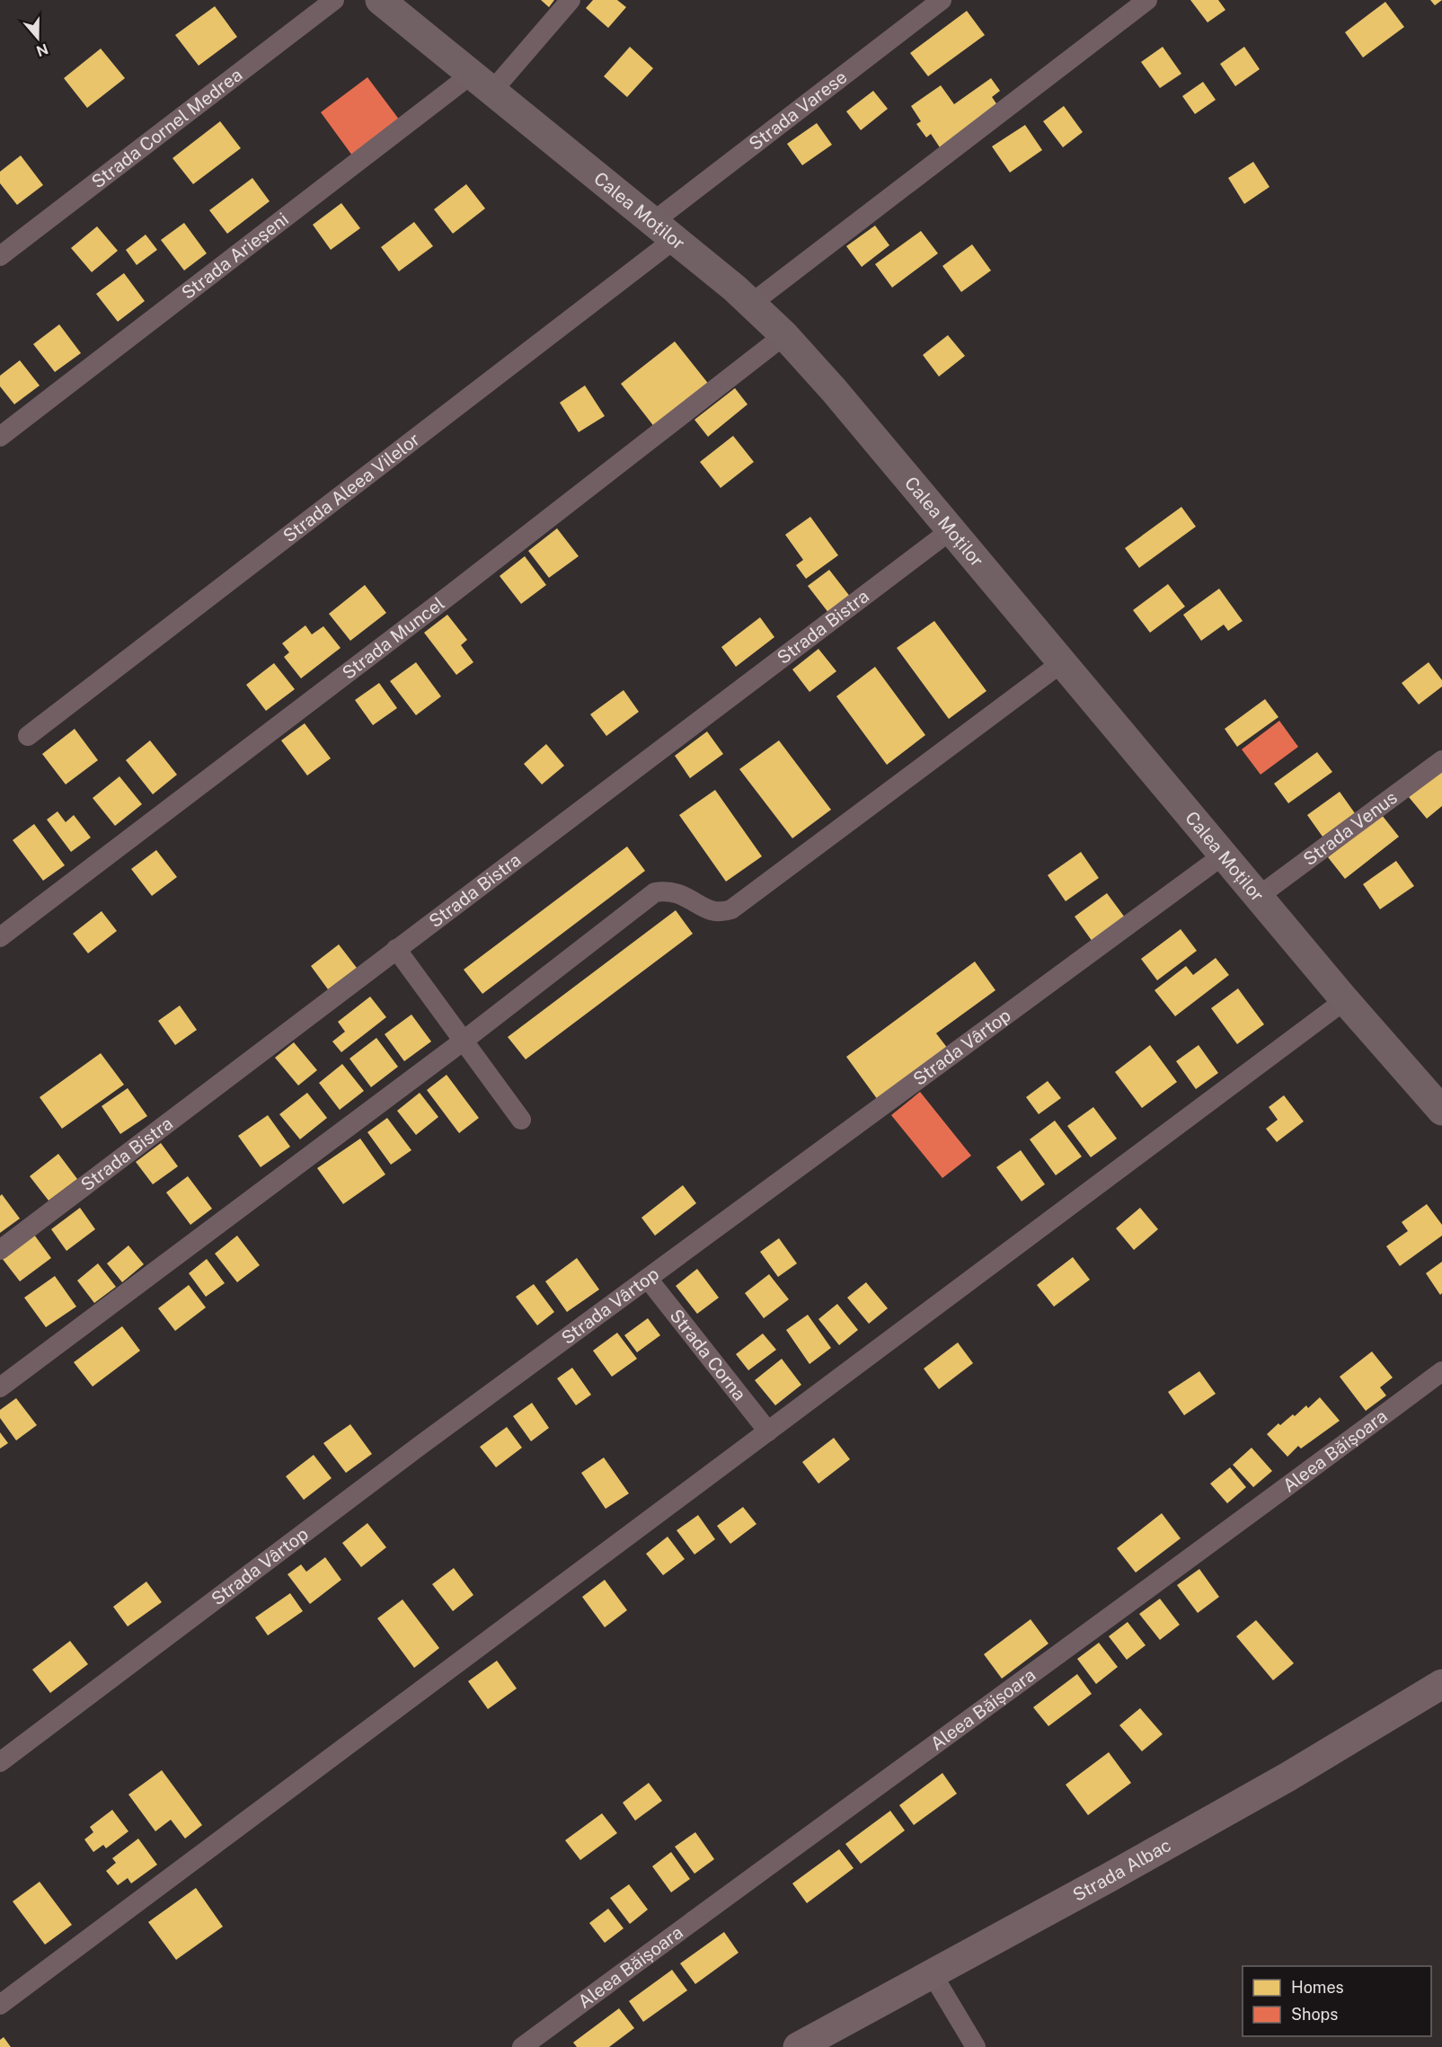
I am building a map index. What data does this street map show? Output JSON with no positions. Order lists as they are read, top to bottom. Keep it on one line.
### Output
{"streets":{"main road":["Calea Moților"],"street":["Strada Varese","Strada Cornel Medrea","Strada Arieșeni","Strada Aleea Vilelor","Strada Bistra","Strada Muncel","Strada Venus","Strada Vârtop","Strada Corna","Aleea Băișoara","Strada Albac"]},"crossings":[["Strada Varese","Calea Moților"],["Strada Varese","Strada Aleea Vilelor"],["Calea Moților","Strada Arieșeni"],["Calea Moților","Strada Aleea Vilelor"],["Calea Moților","Strada Bistra"],["Calea Moților","Strada Muncel"],["Calea Moților","Strada Venus"],["Calea Moților","Strada Vârtop"],["Strada Vârtop","Strada Corna"]],"legend":["Homes","Shops"],"north":"bottom"}
